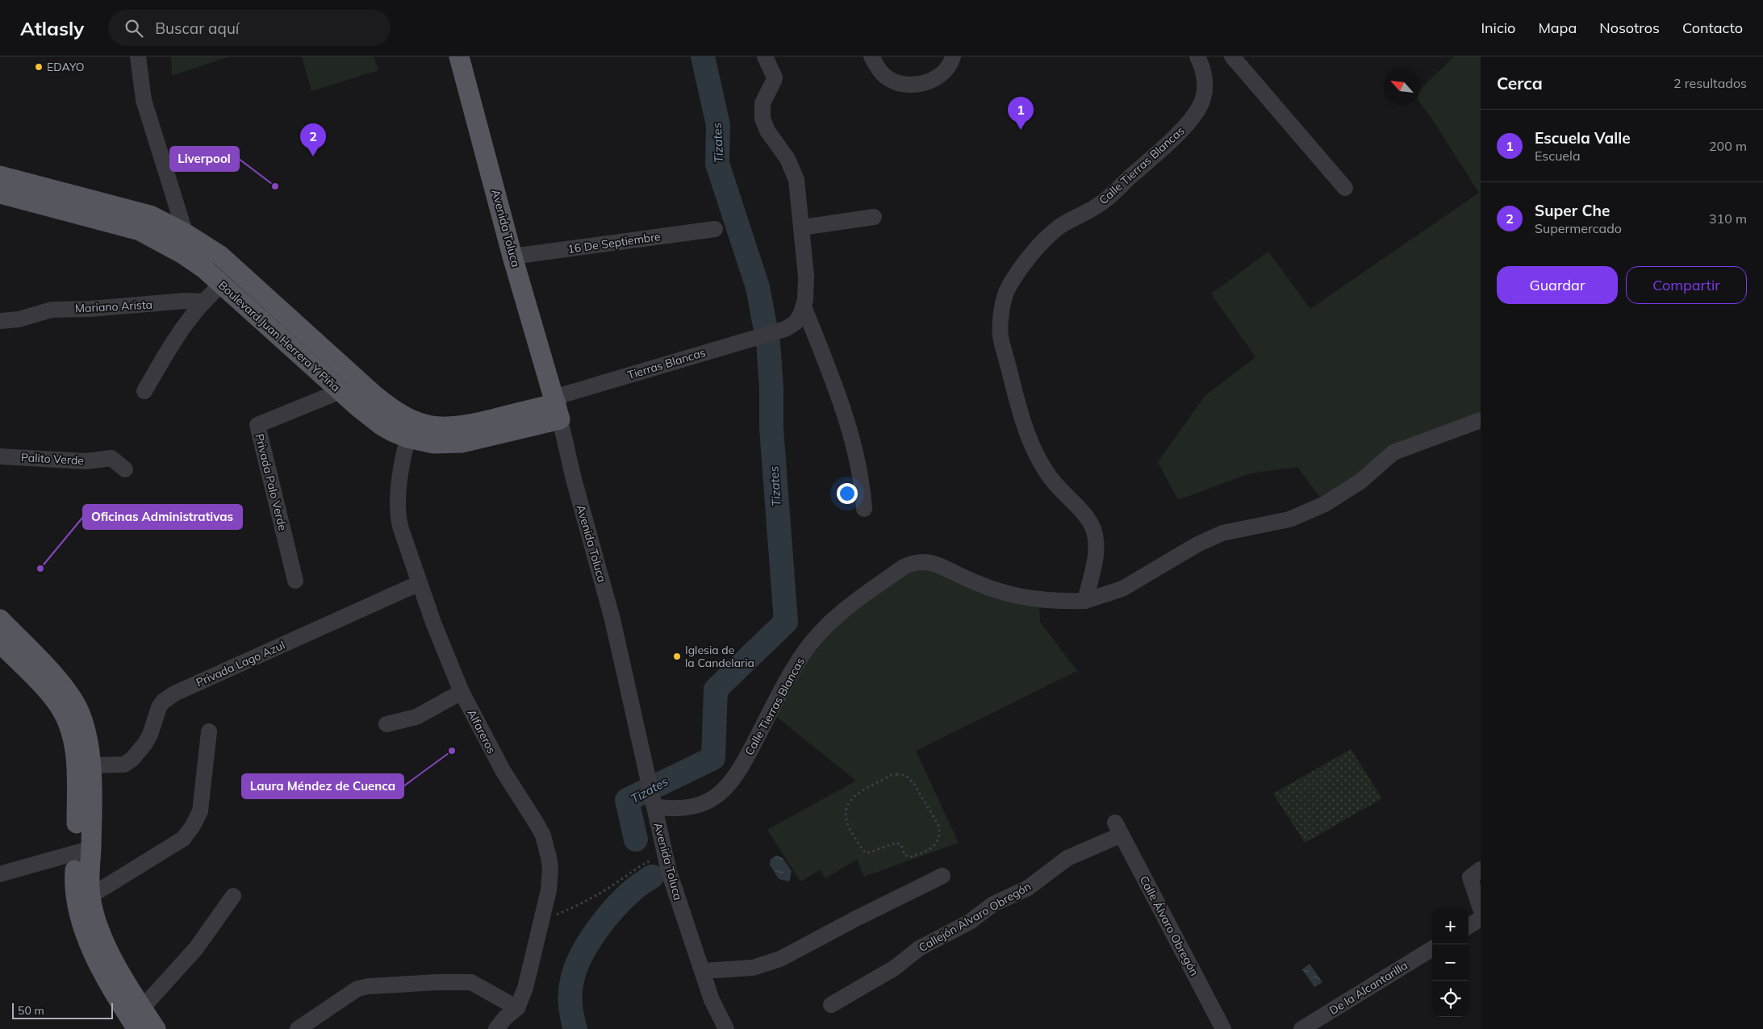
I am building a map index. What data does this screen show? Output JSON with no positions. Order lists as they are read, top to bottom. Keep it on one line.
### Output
{"streets":{"main road":["Avenida Toluca","Boulevard Juan Herrera Y Piña"],"street":["Calle Tierras Blancas","16 De Septiembre","Mariano Arista","Tierras Blancas","Palito Verde","Privada Palo Verde","Privada Lago Azul","Alfareros","Callejón Alvaro Obregón","Calle Álvaro Obregón","De la Alcantarilla"]},"crossings":[["Calle Tierras Blancas","Avenida Toluca"],["Avenida Toluca","16 De Septiembre"],["Avenida Toluca","Boulevard Juan Herrera Y Piña"],["Avenida Toluca","Tierras Blancas"],["Boulevard Juan Herrera Y Piña","Tierras Blancas"],["Boulevard Juan Herrera Y Piña","Privada Palo Verde"],["Boulevard Juan Herrera Y Piña","Alfareros"],["Privada Lago Azul","Alfareros"],["Callejón Alvaro Obregón","Calle Álvaro Obregón"]],"water":["Tizates"],"places":["EDAYO","Liverpool","Oficinas Administrativas","Iglesia de la Candelaria","Laura Méndez de Cuenca"],"scale_bar":"50 m","north":"top left","page":{"header":"Atlasly","search":"Buscar aquí","nav":["Inicio","Mapa","Nosotros","Contacto"],"heading":["Cerca","2 resultados"],"pins":["1","2"],"list":[{"mark":"1","name":"Escuela Valle","note":"Escuela","value":"200 m"},{"mark":"2","name":"Super Che","note":"Supermercado","value":"310 m"}],"buttons":["Guardar","Compartir"],"map_buttons":["+","−"],"scale":"50 m"}}
